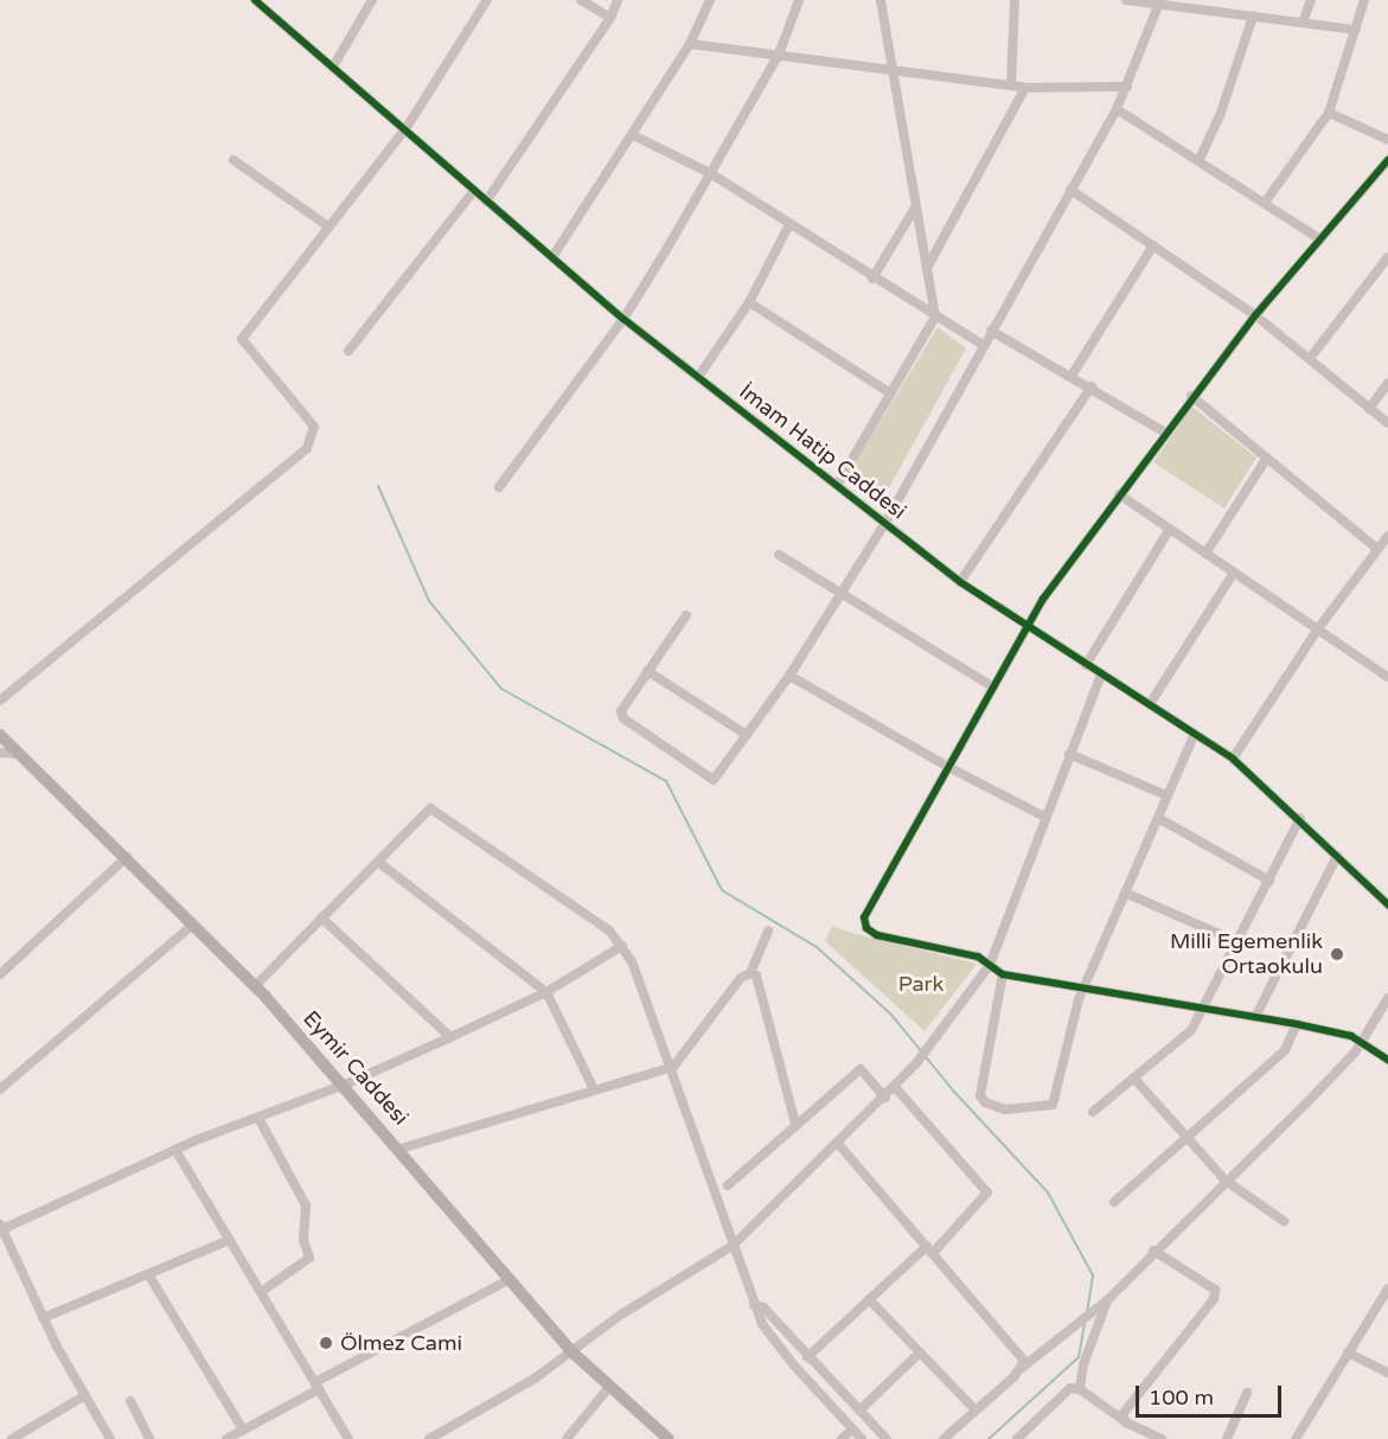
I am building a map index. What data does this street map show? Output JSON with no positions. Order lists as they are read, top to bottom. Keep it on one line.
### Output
{"streets":{"main road":["Eymir Caddesi"],"street":["İmam Hatip Caddesi"]},"parks":["Park"],"places":["Milli Egemenlik Ortaokulu","Ölmez Cami"],"scale_bar":"100 m"}
